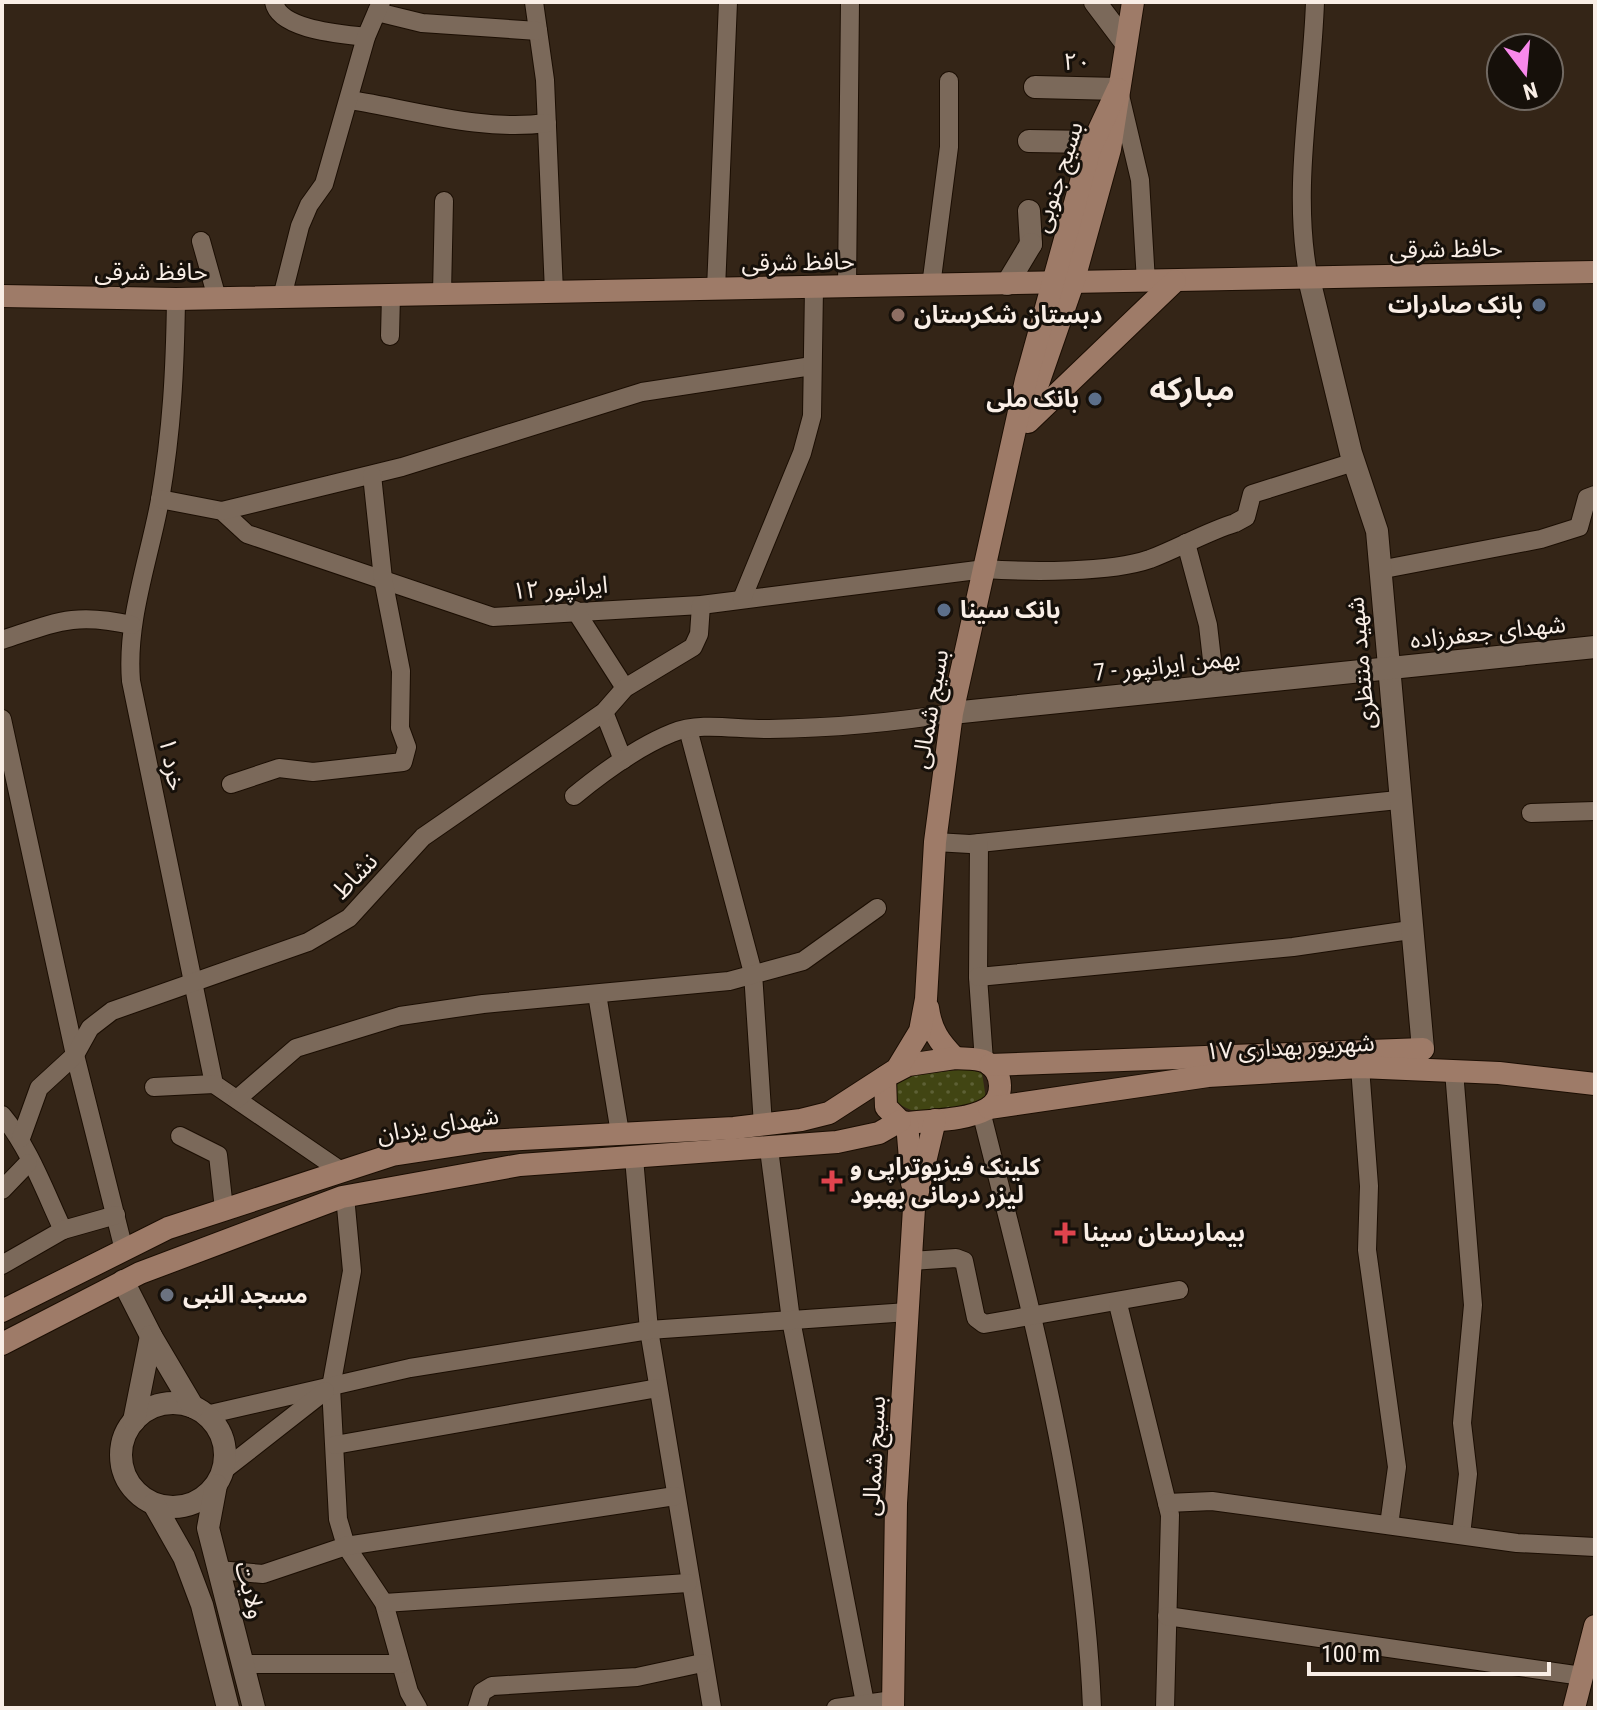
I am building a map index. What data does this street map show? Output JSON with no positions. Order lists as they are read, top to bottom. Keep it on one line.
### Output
{"streets":{"main road":["بسیج جنوبی","حافظ شرقی","بسیج شمالی","۱۷ شهریور بهداری","شهدای یزدان"],"street":["۲۰","ایرانپور ۱۲","شهدای جعفرزاده","شهید منتظری","بهمن ایرانپور - 7","خرد ۱","نشاط","ولایت"]},"crossings":[["۲۰","بسیج جنوبی"],["بسیج جنوبی","حافظ شرقی"],["بسیج جنوبی","بسیج شمالی"],["حافظ شرقی","شهید منتظری"],["حافظ شرقی","بسیج شمالی"],["حافظ شرقی","خرد ۱"],["ایرانپور ۱۲","شهید منتظری"],["ایرانپور ۱۲","بسیج شمالی"],["ایرانپور ۱۲","خرد ۱"],["ایرانپور ۱۲","نشاط"],["شهدای جعفرزاده","شهید منتظری"],["شهدای جعفرزاده","بهمن ایرانپور - 7"],["شهید منتظری","بهمن ایرانپور - 7"],["بهمن ایرانپور - 7","بسیج شمالی"],["بسیج شمالی","۱۷ شهریور بهداری"],["بسیج شمالی","شهدای یزدان"],["خرد ۱","نشاط"]],"districts":["مبارکه"],"places":{"other":["بانک صادرات","دبستان شکرستان","بانک ملی","بانک سینا","مسجد النبی"],"health":["کلینک فیزیوتراپی و لیزر درمانی بهبود","بیمارستان سینا"]},"scale_bar":"100 m","north":"bottom"}
